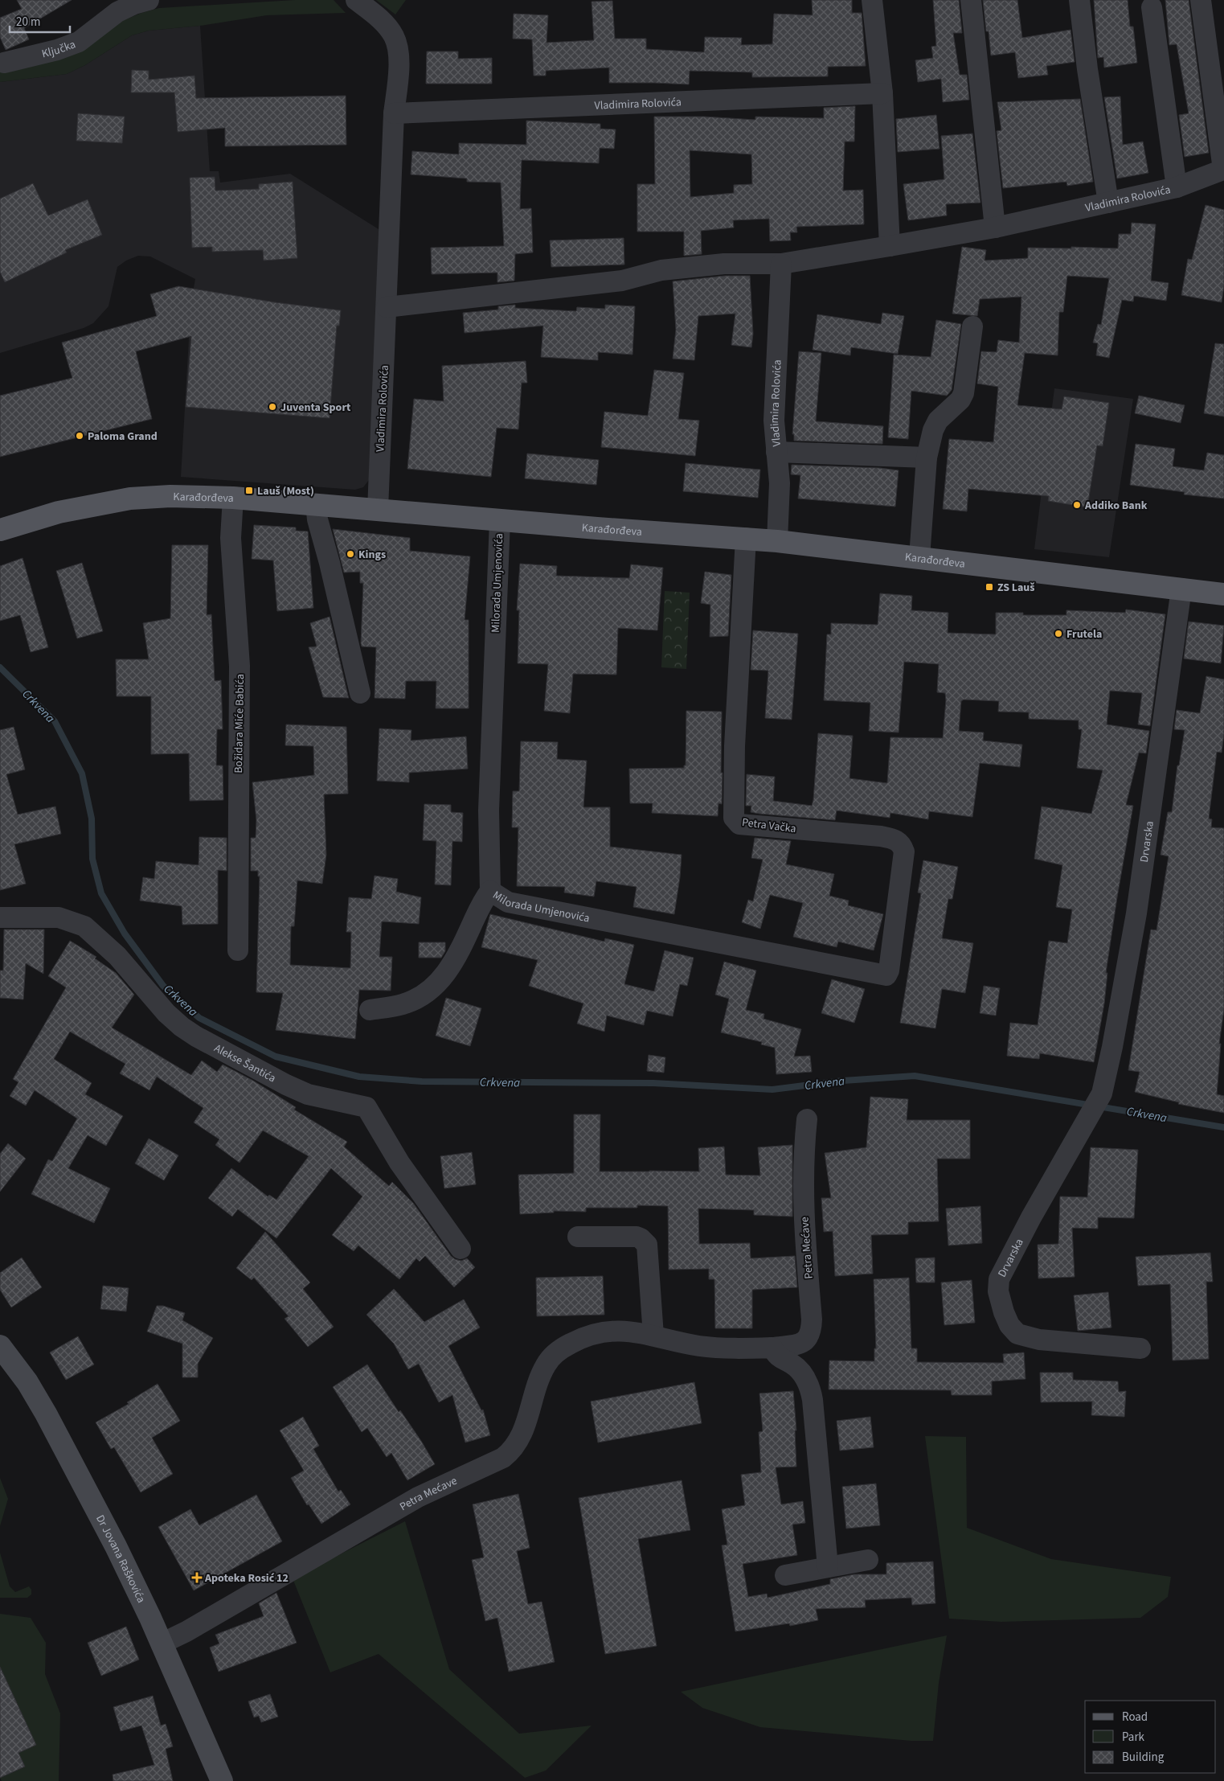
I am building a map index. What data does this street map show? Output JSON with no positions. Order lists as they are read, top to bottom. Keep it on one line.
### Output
{"streets":{"main road":["Karađorđeva"],"street":["Ključka","Vladimira Rolovića","Milorada Umjenovića","Božidara Miće Babića","Petra Vačka","Drvarska","Alekse Šantića","Petra Mećave","Dr Jovana Raškovića"]},"crossings":[["Vladimira Rolovića","Karađorđeva"],["Karađorđeva","Milorada Umjenovića"],["Karađorđeva","Božidara Miće Babića"],["Karađorđeva","Petra Vačka"],["Karađorđeva","Drvarska"],["Milorada Umjenovića","Petra Vačka"],["Petra Mećave","Dr Jovana Raškovića"]],"water":["Crkvena"],"places":{"other":["Juventa Sport","Paloma Grand","Addiko Bank","Kings","Frutela"],"transit":["Lauš (Most)","ZS Lauš"],"health":["Apoteka Rosić 12"]},"legend":["Road","Park","Building"],"scale_bar":"20 m"}
